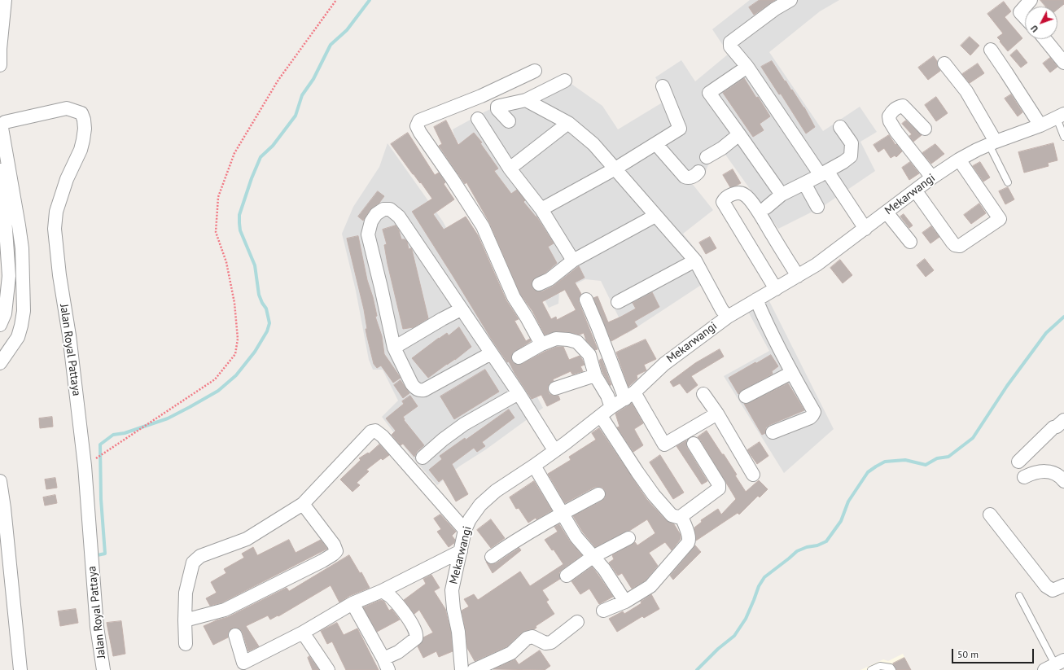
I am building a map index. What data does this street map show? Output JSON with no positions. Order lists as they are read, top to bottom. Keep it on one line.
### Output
{"streets":{"street":["Mekarwangi","Jalan Royal Pattaya"]},"scale_bar":"50 m","north":"bottom left"}
